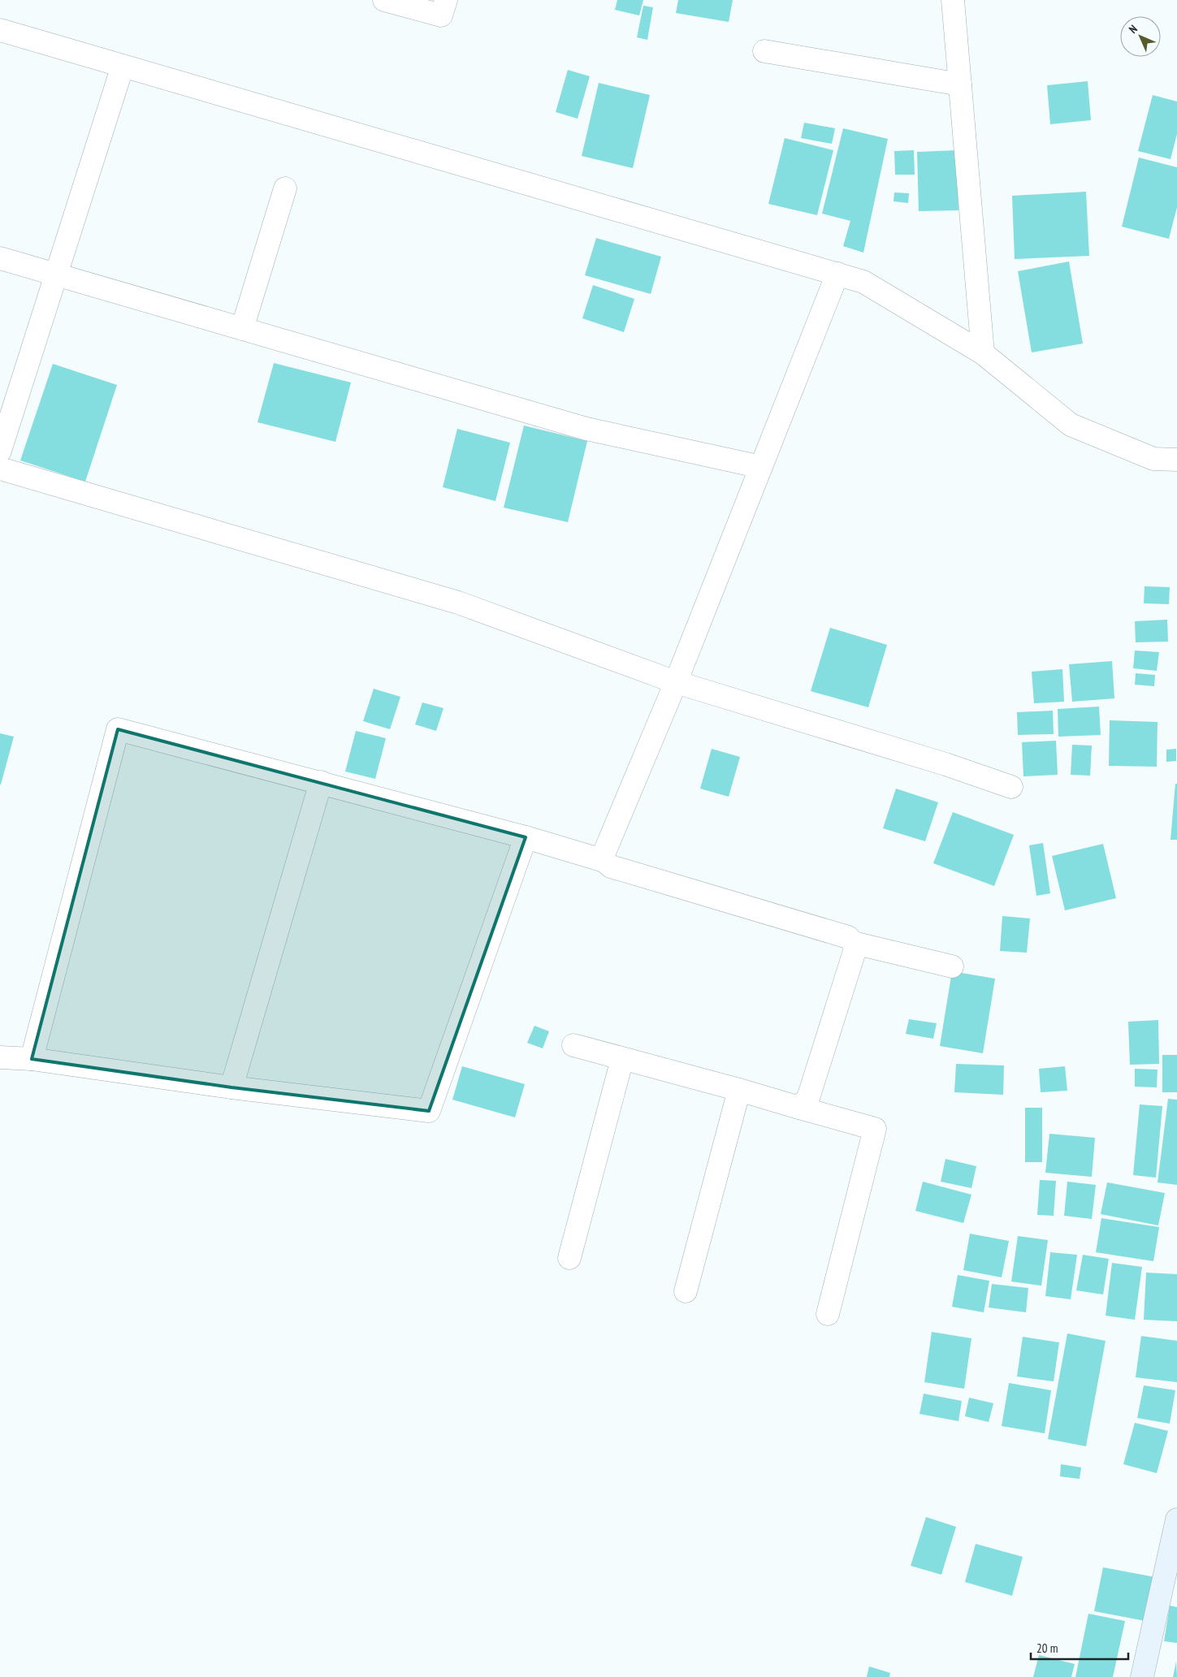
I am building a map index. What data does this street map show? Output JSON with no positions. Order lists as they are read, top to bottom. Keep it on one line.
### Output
{"scale_bar":"20 m","north":"top left"}
